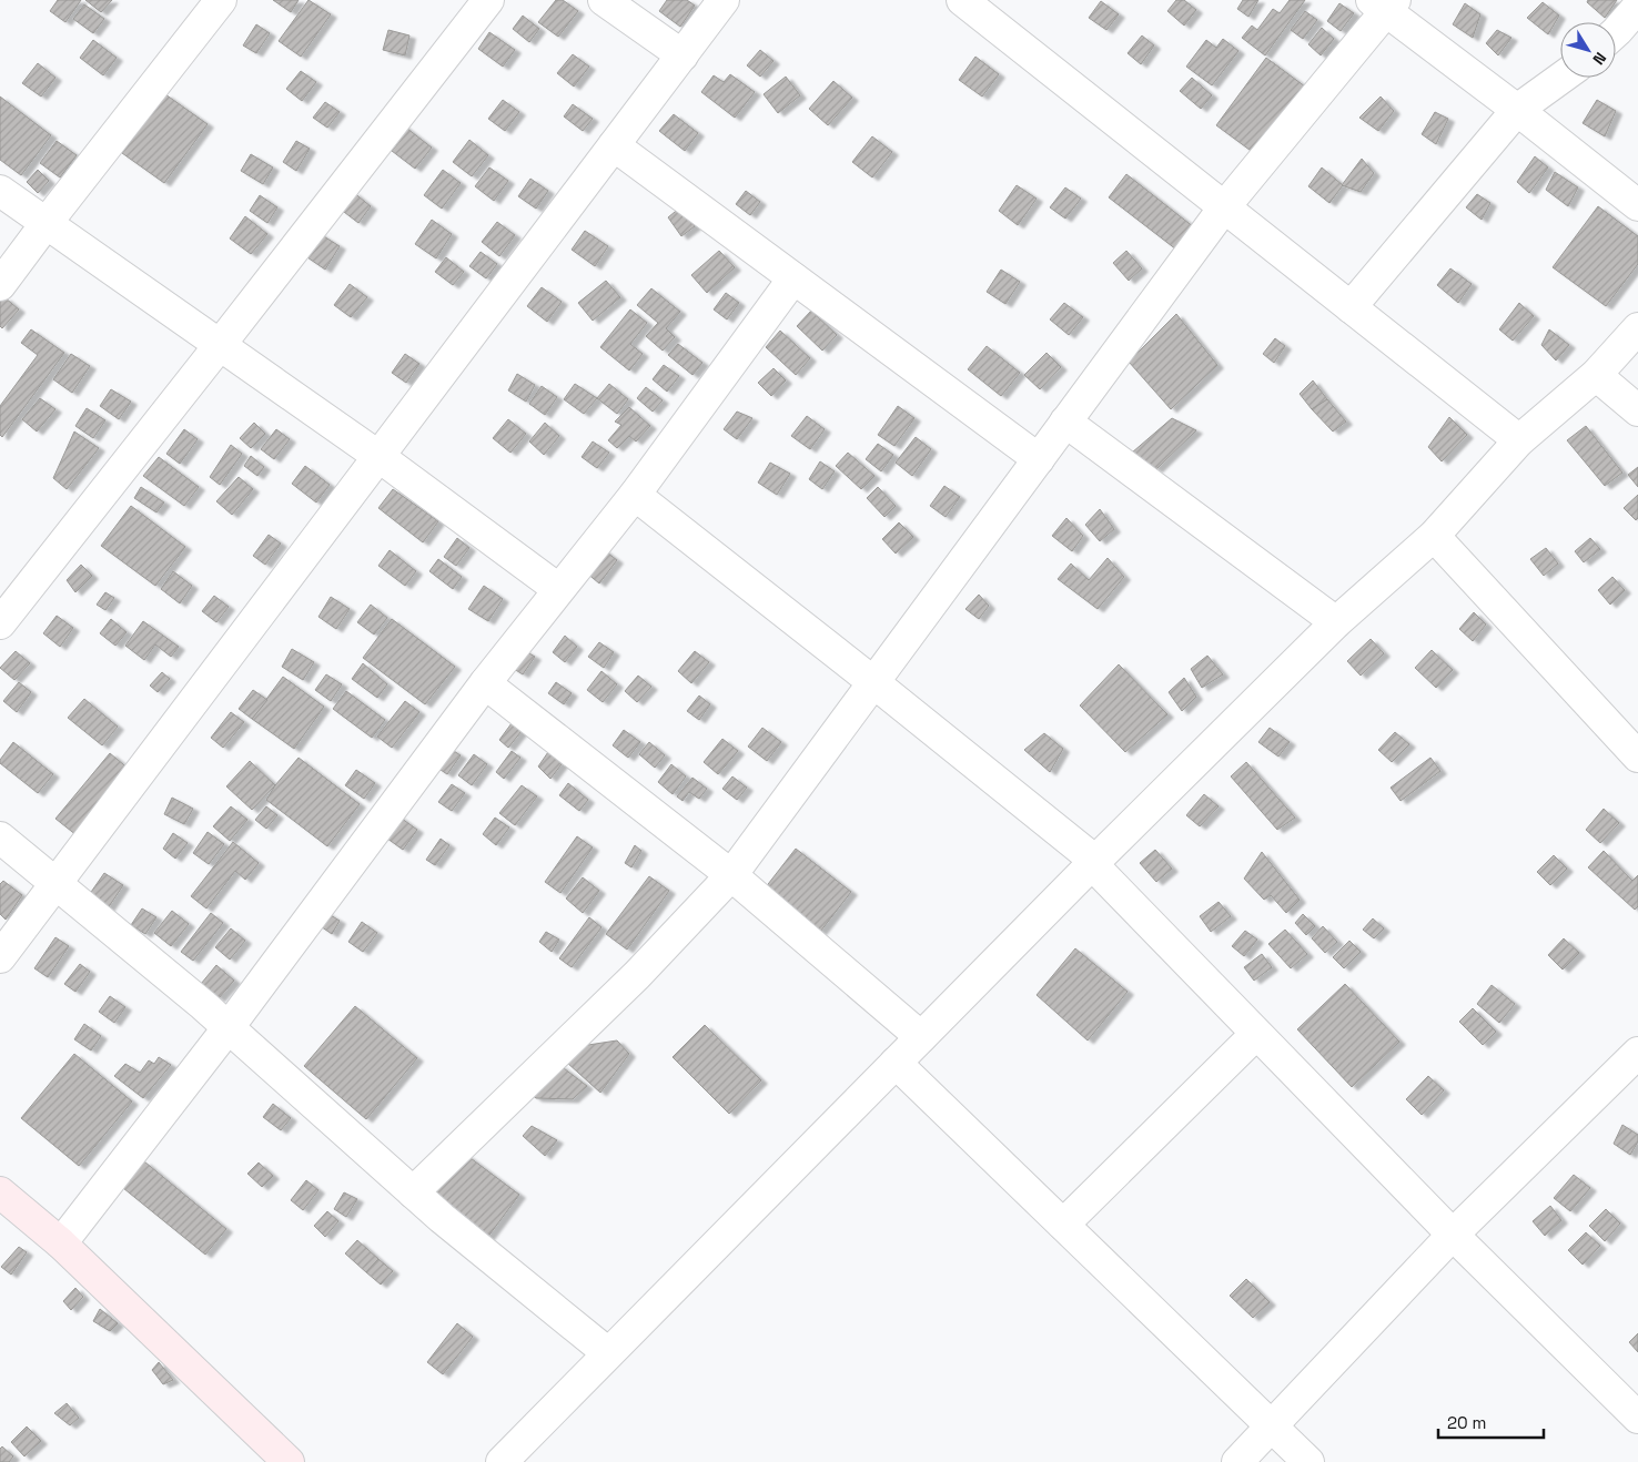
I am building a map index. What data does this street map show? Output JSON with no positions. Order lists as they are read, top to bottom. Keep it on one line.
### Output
{"scale_bar":"20 m","north":"bottom right"}
